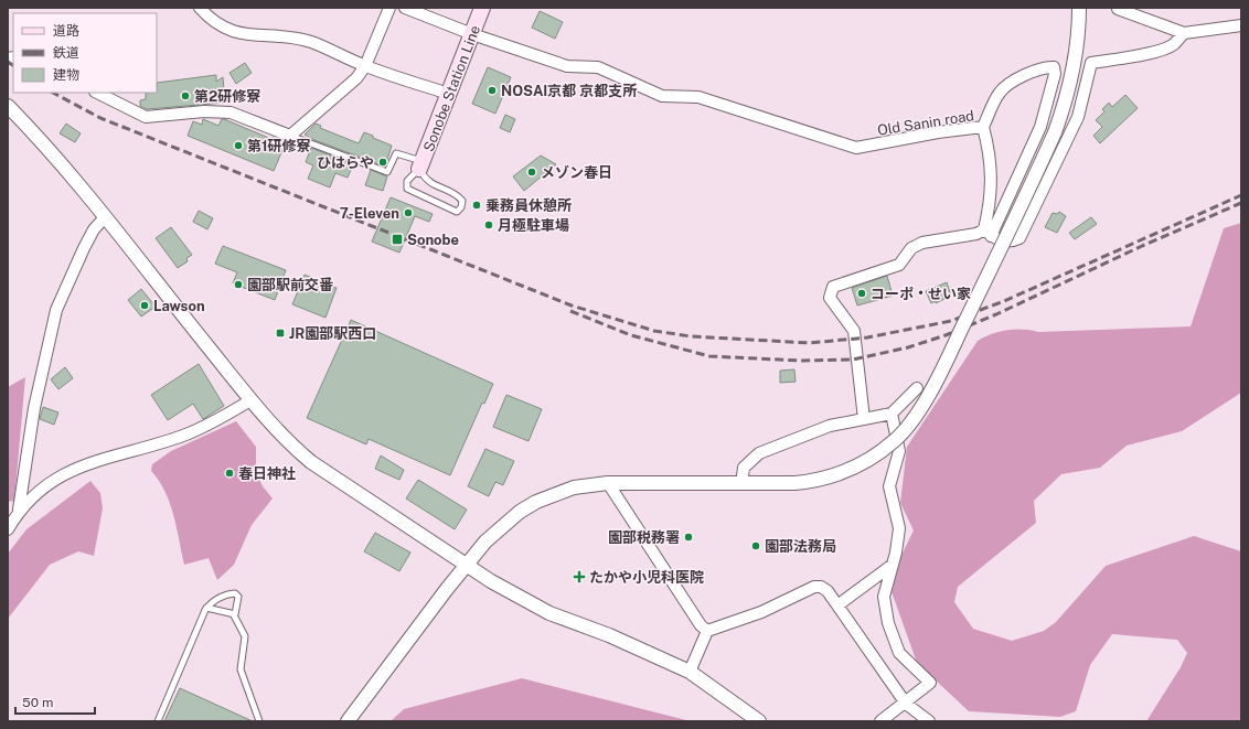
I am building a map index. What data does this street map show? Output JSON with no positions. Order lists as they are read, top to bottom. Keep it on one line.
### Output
{"streets":{"main road":["Sonobe Station Line"],"street":["Old Sanin road"]},"crossings":[["Sonobe Station Line","Old Sanin road"]],"places":{"other":["NOSAI京都 京都支所","第2研修寮","第1研修寮","ひはらや","メゾン春日","乗務員休憩所","7-Eleven","月極駐車場","園部駅前交番","コーポ・せい家","Lawson","春日神社","園部税務署","園部法務局"],"transit":["Sonobe","JR園部駅西口"],"health":["たかや小児科医院"]},"legend":["道路","鉄道","建物"],"scale_bar":"50 m"}
